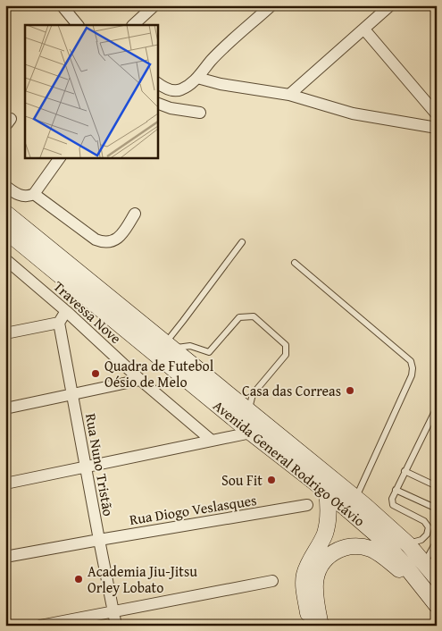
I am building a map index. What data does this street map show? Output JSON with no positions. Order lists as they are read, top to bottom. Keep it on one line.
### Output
{"streets":{"main road":["Avenida General Rodrigo Otávio"],"street":["Travessa Nove","Rua Nuno Tristão","Rua Diogo Veslasques"]},"crossings":[["Rua Nuno Tristão","Rua Diogo Veslasques"]],"places":["Quadra de Futebol Oésio de Melo","Casa das Correas","Sou Fit","Academia Jiu-Jitsu Orley Lobato"]}
